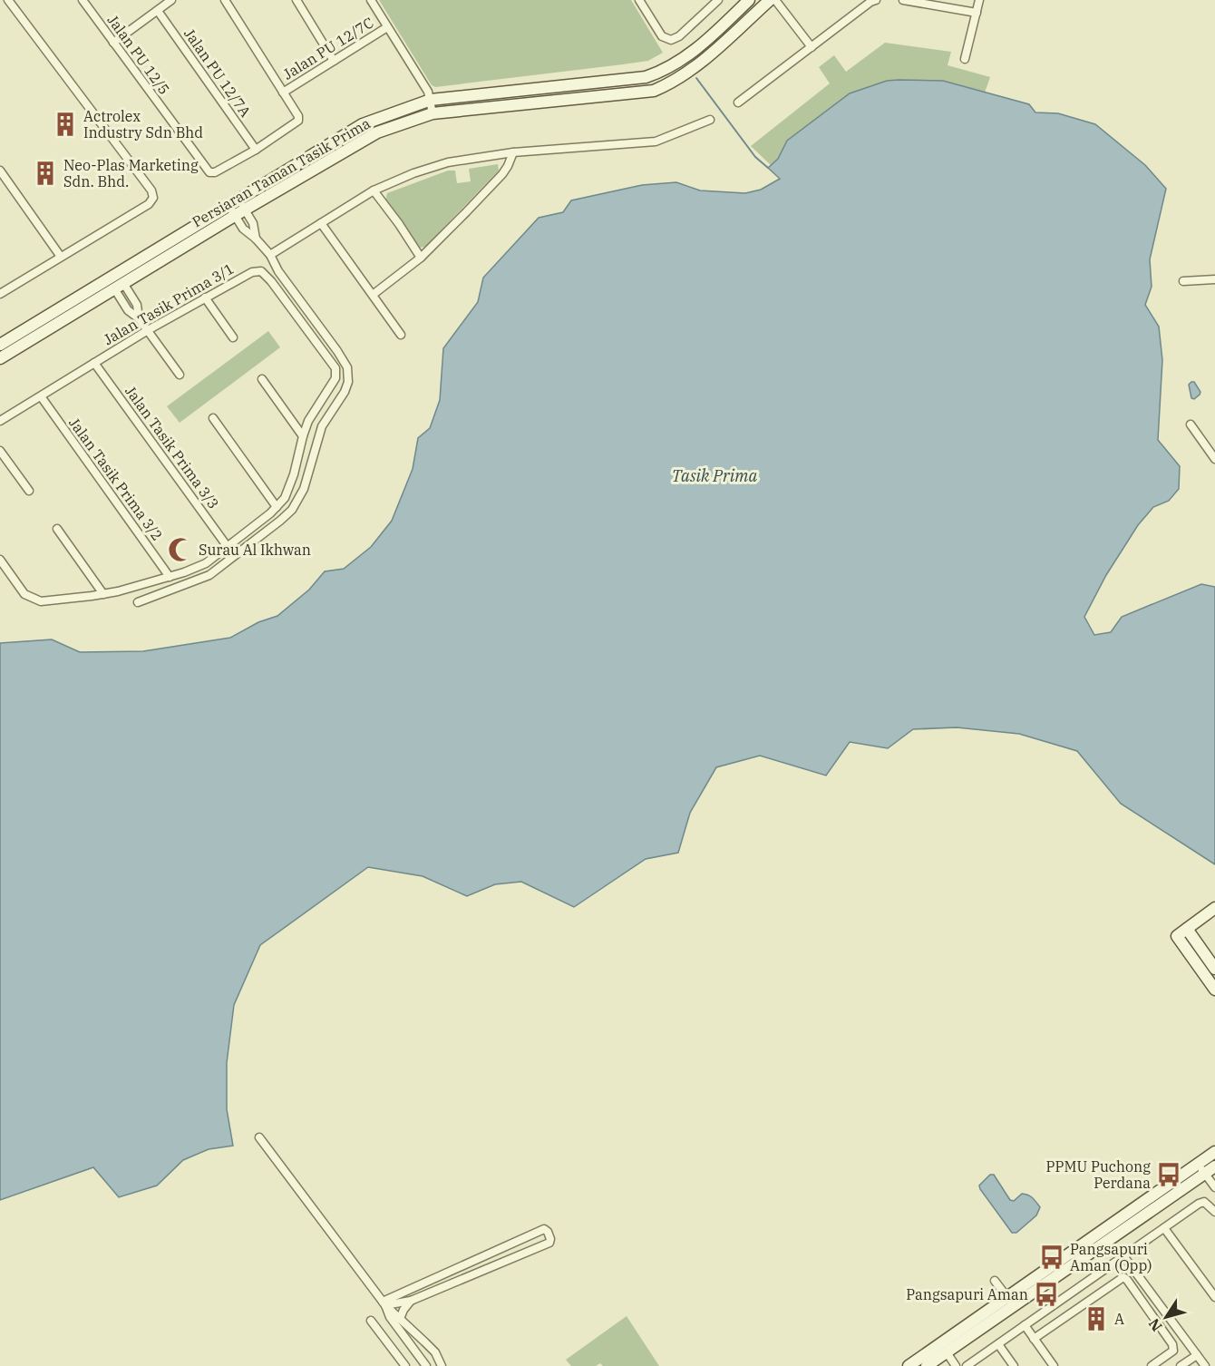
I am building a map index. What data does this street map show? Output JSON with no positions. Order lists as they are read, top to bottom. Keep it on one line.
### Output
{"streets":{"main road":["Persiaran Taman Tasik Prima"],"street":["Jalan PU 12/7C","Jalan PU 12/5","Jalan PU 12/7A","Jalan Tasik Prima 3/1","Jalan Tasik Prima 3/3","Jalan Tasik Prima 3/2"]},"crossings":[["Jalan PU 12/7C","Jalan PU 12/5"],["Jalan PU 12/5","Jalan PU 12/7A"],["Jalan Tasik Prima 3/1","Jalan Tasik Prima 3/3"],["Jalan Tasik Prima 3/1","Jalan Tasik Prima 3/2"]],"water":["Tasik Prima"],"places":{"building":["Actrolex Industry Sdn Bhd","Neo-Plas Marketing Sdn. Bhd.","A"],"mosque":["Surau Al Ikhwan"],"bus stop":["PPMU Puchong Perdana","Pangsapuri Aman (Opp)","Pangsapuri Aman"]},"north":"bottom left"}
